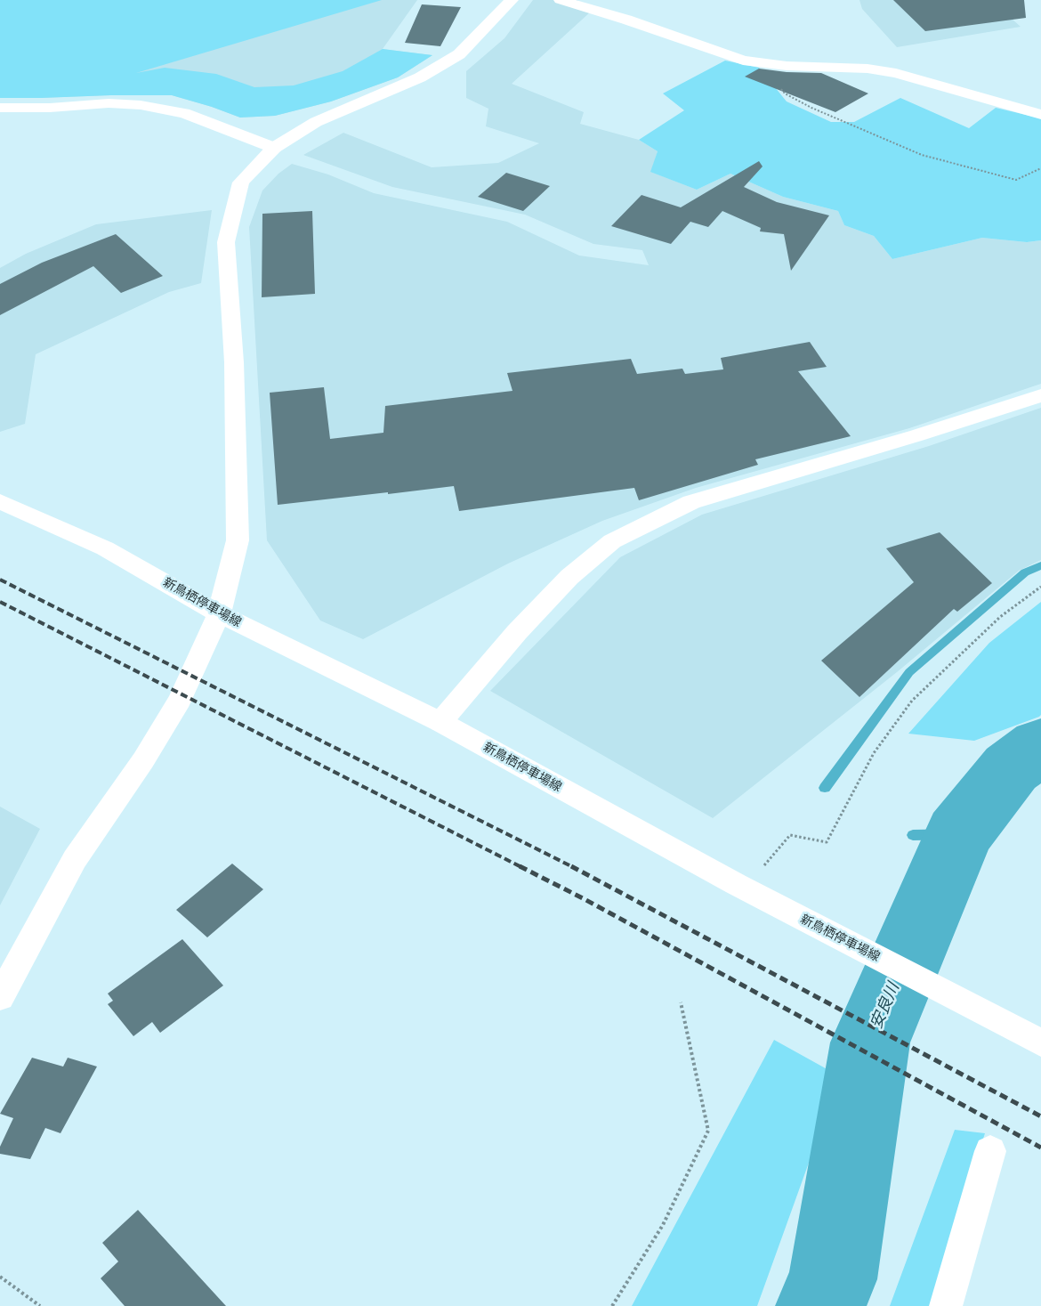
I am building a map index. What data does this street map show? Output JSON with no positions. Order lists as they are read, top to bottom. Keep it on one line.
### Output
{"streets":{"street":["新鳥栖停車場線"]},"water":["安良川"]}
